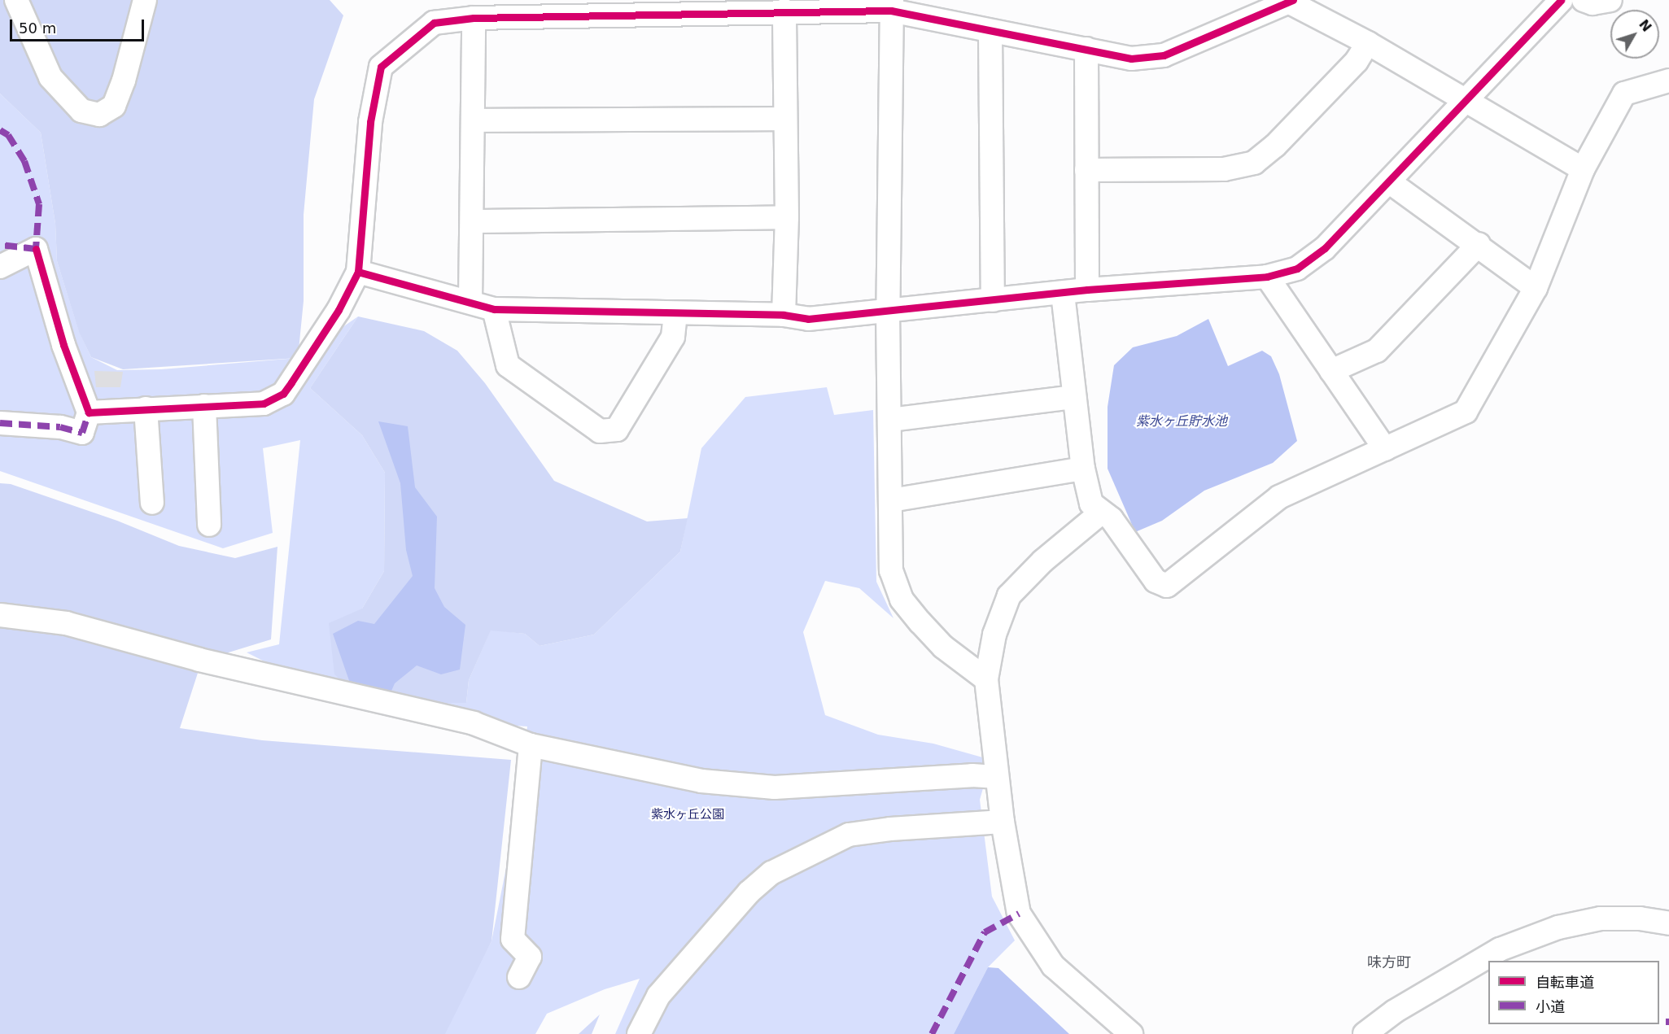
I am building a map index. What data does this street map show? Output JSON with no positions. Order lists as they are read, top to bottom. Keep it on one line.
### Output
{"districts":["味方町"],"water":["紫水ヶ丘貯水池"],"parks":["紫水ヶ丘公園"],"legend":["自転車道","小道"],"scale_bar":"50 m","north":"top right"}
